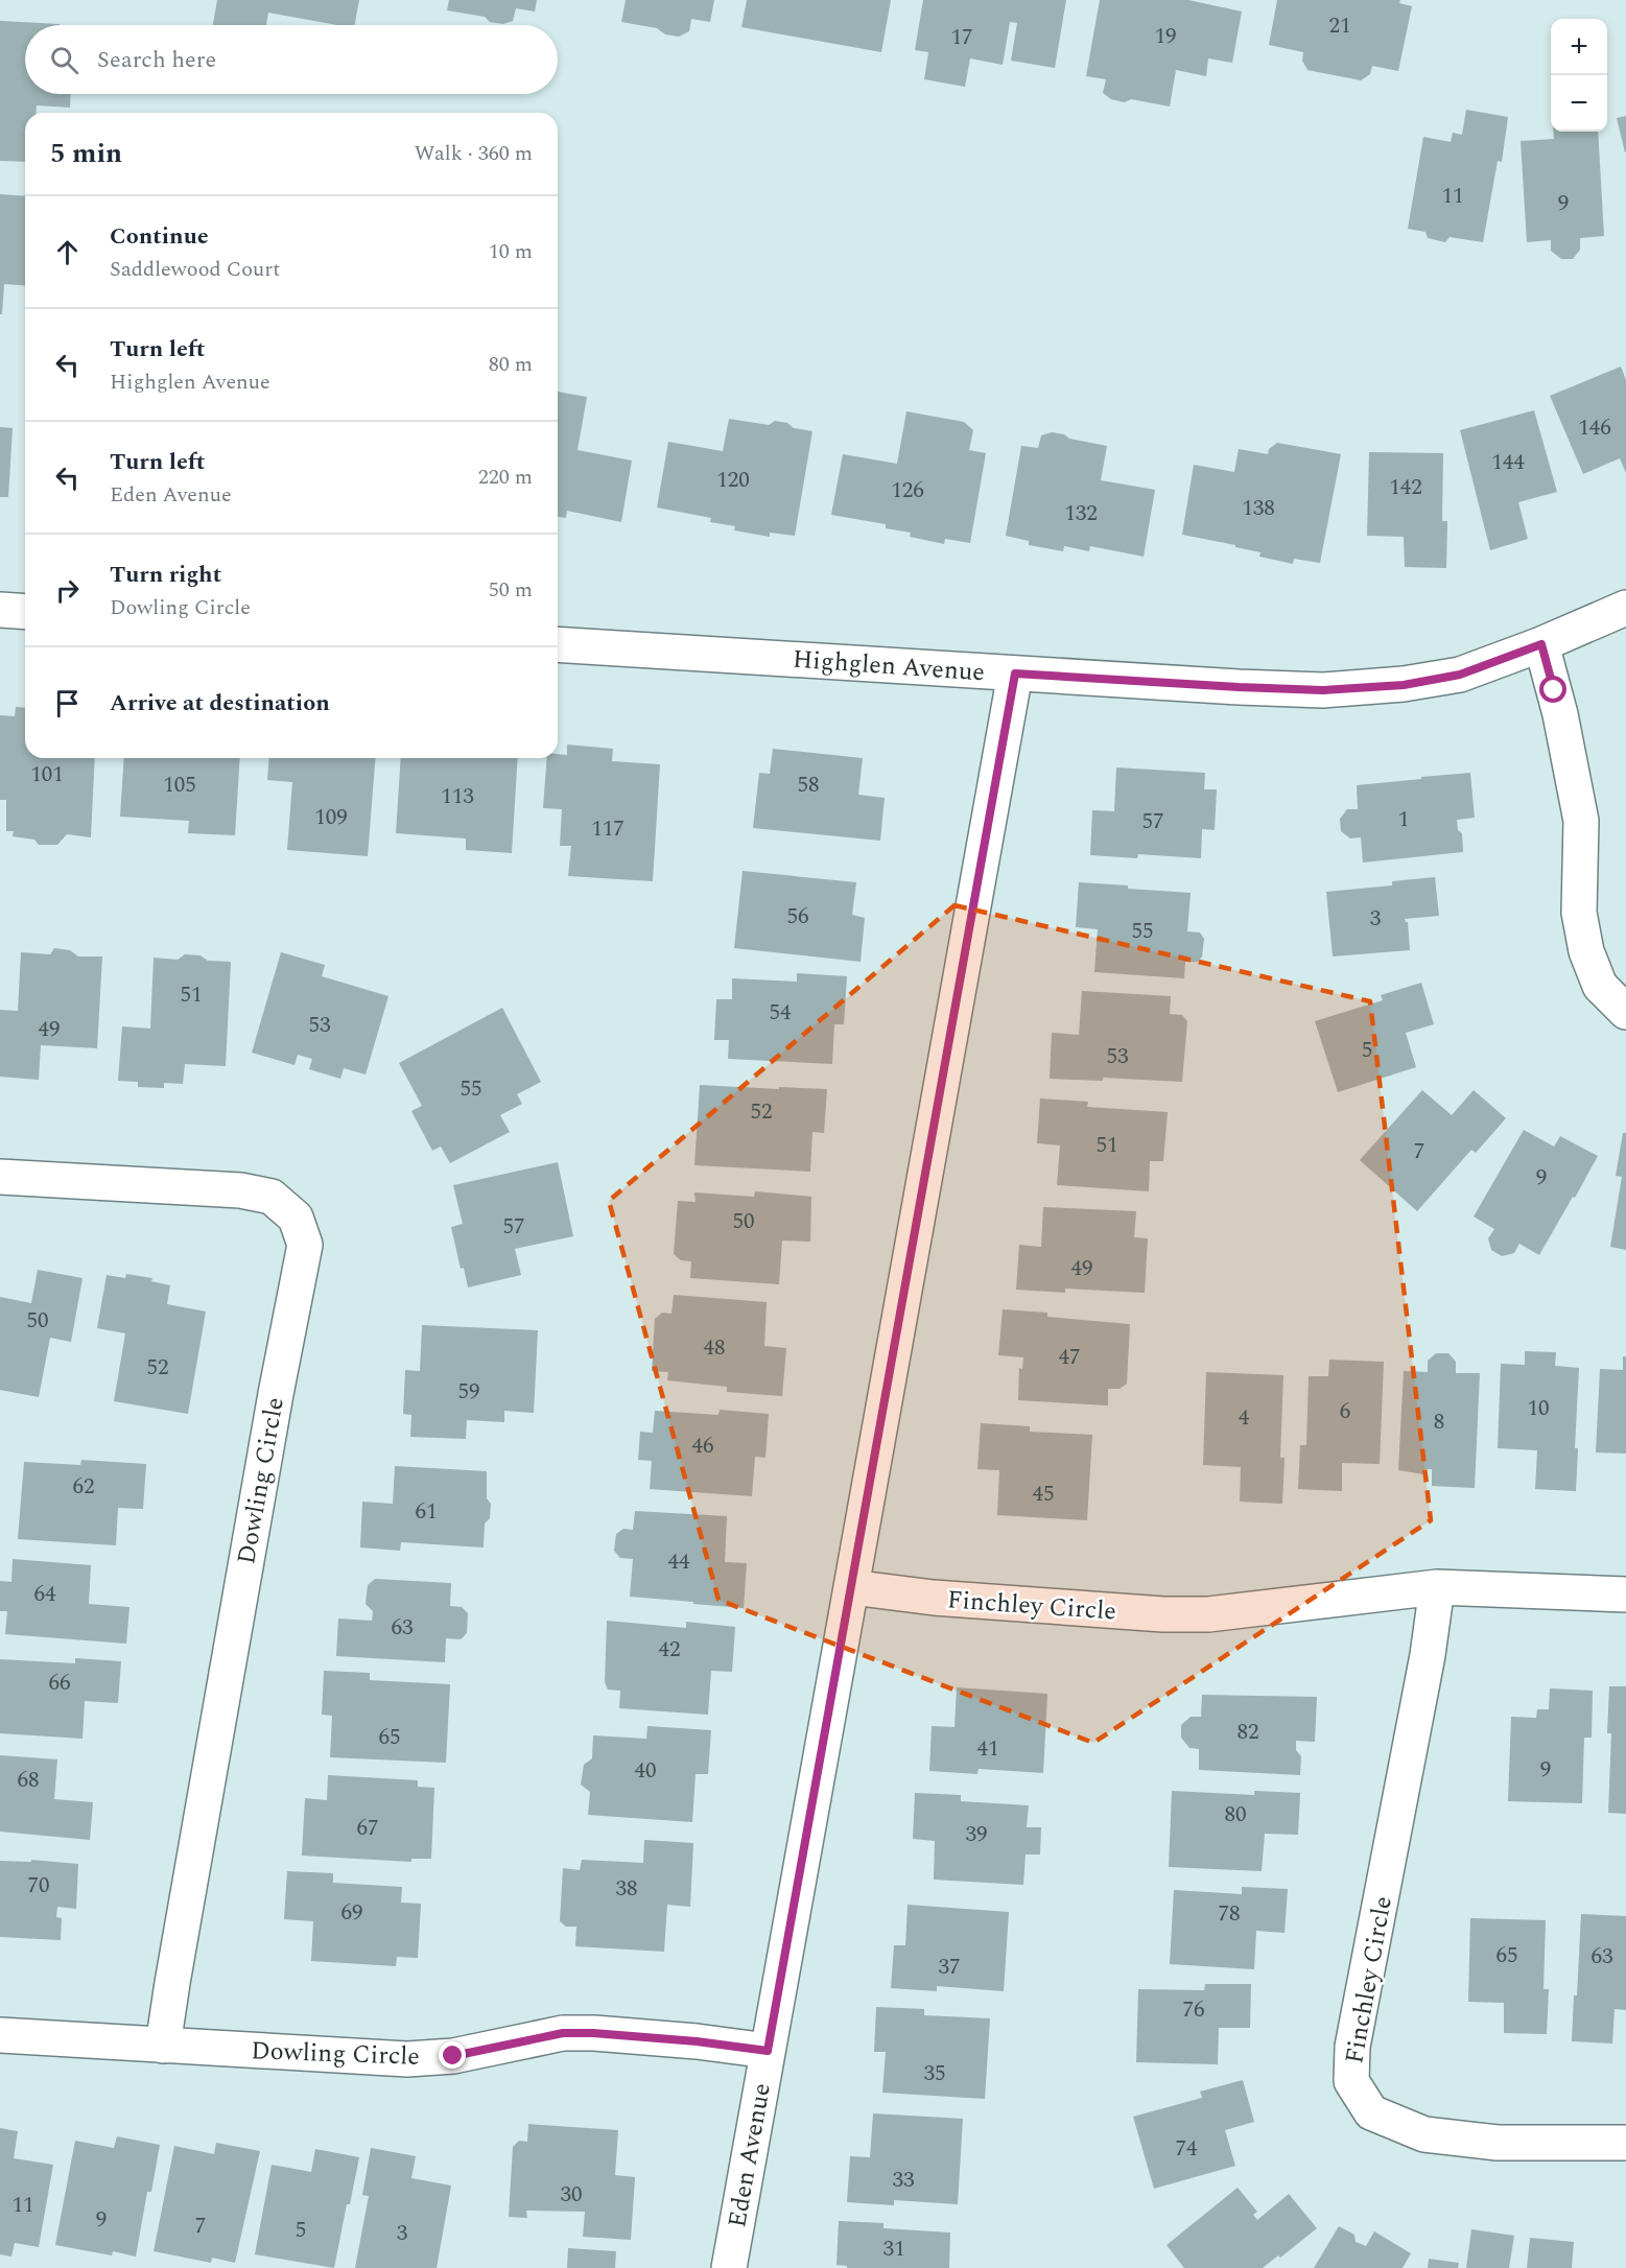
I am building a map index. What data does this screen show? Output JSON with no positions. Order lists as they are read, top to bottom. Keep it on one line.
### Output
{"streets":{"street":["Highglen Avenue","Dowling Circle","Finchley Circle","Eden Avenue"]},"crossings":[["Highglen Avenue","Eden Avenue"],["Dowling Circle","Eden Avenue"],["Finchley Circle","Eden Avenue"]],"house_numbers":["21","19","17","11","9","146","144","120","142","126","138","132","101","105","58","113","109","1","57","117","56","3","55","51","54","53","49","5","53","55","52","51","7","9","50","57","49","50","48","47","52","59","10","6","4","8","46","62","45","61","44","64","63","42","66","82","65","41","9","40","68","80","67","39","70","38","69","78","65","63","37","76","35","74","33","30","11","9","7","5","3","31"],"page":{"map_buttons":["+","−"],"search":"Search here","heading":["5 min","Walk · 360 m"],"list":[["Continue","Saddlewood Court","10 m"],["Turn left","Highglen Avenue","80 m"],["Turn left","Eden Avenue","220 m"],["Turn right","Dowling Circle","50 m"],"Arrive at destination"]}}
